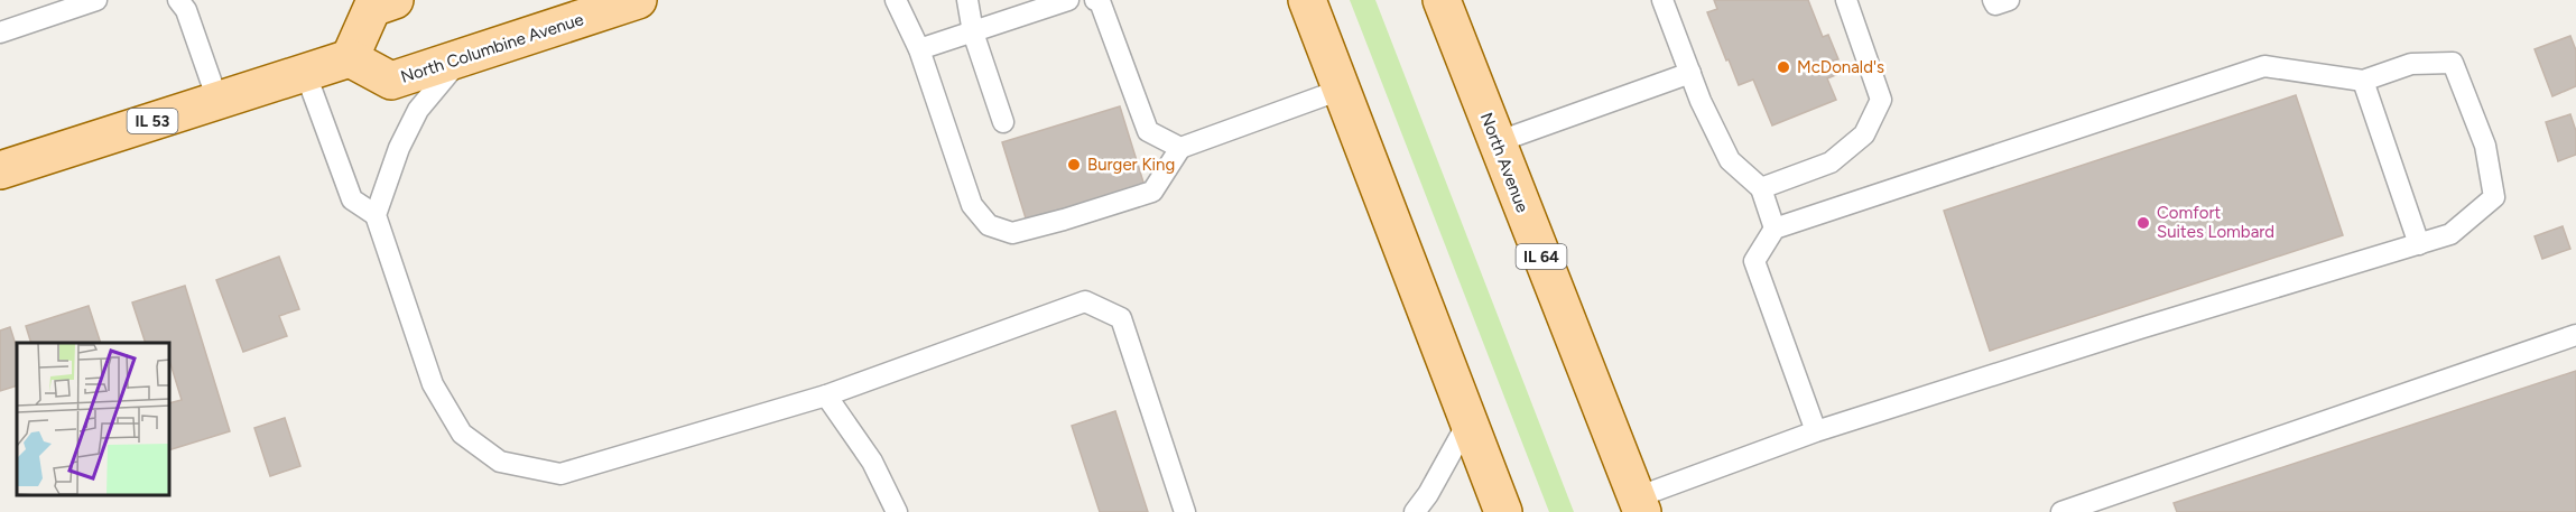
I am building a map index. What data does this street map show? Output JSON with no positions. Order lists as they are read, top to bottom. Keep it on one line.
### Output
{"streets":{"main road":["North Columbine Avenue","IL 53","North Avenue","IL 64"]},"crossings":[["North Columbine Avenue","IL 53"]],"places":["McDonald's","Burger King","Comfort Suites Lombard"]}
